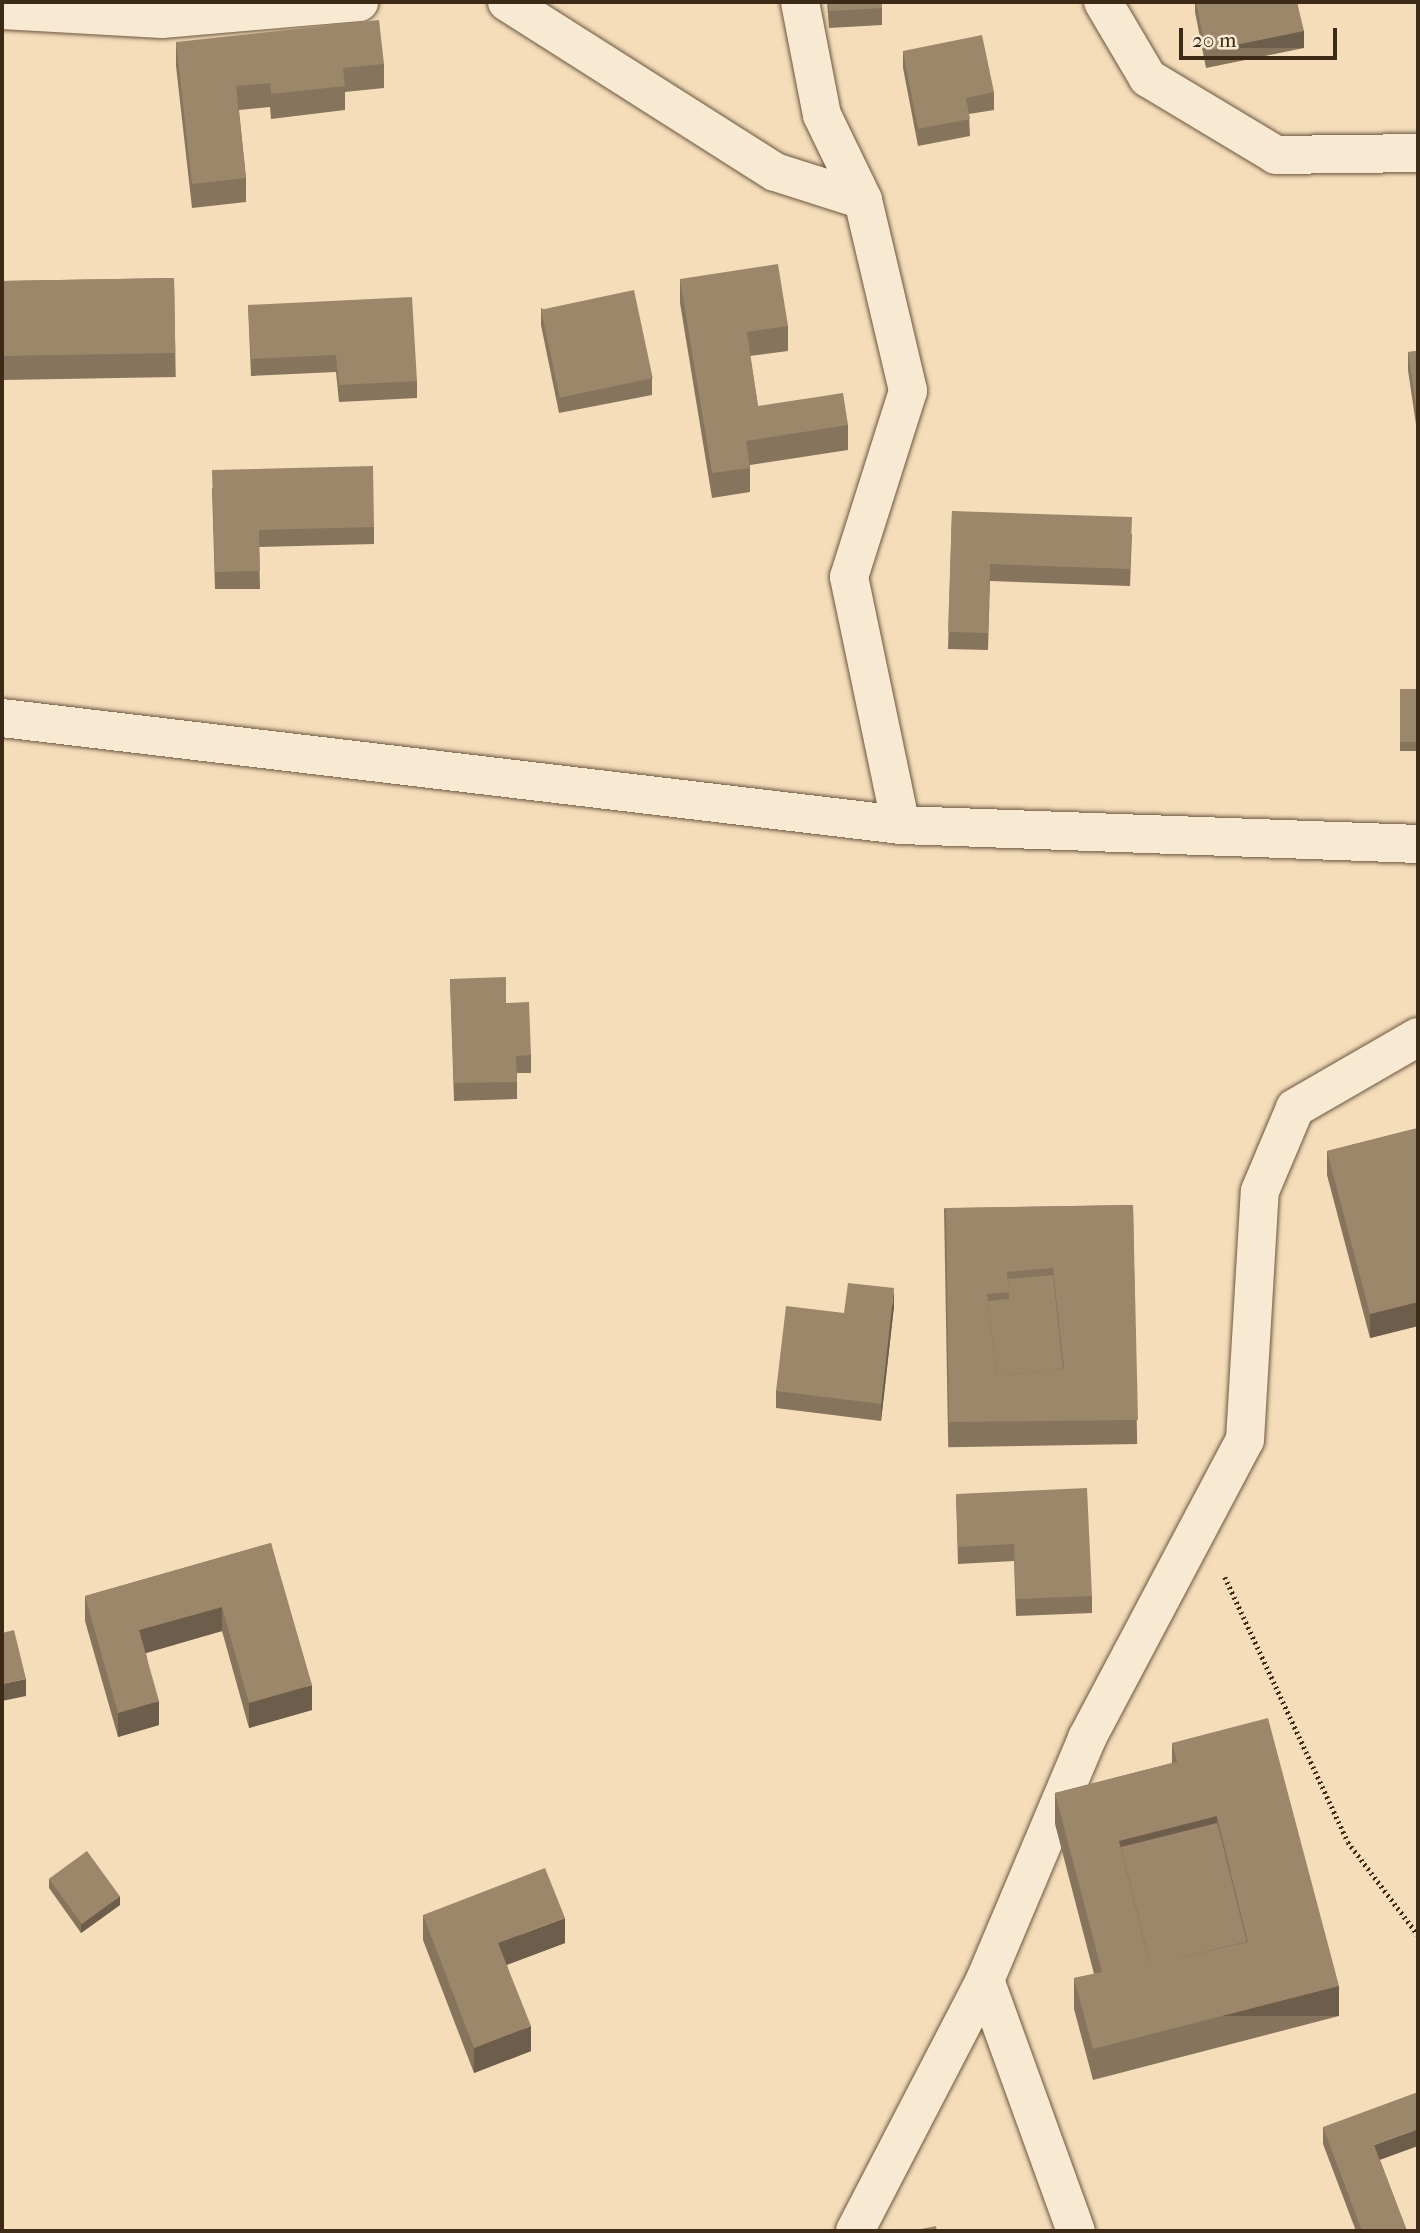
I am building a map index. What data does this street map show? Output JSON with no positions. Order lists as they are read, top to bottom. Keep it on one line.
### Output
{"scale_bar":"20 m"}
